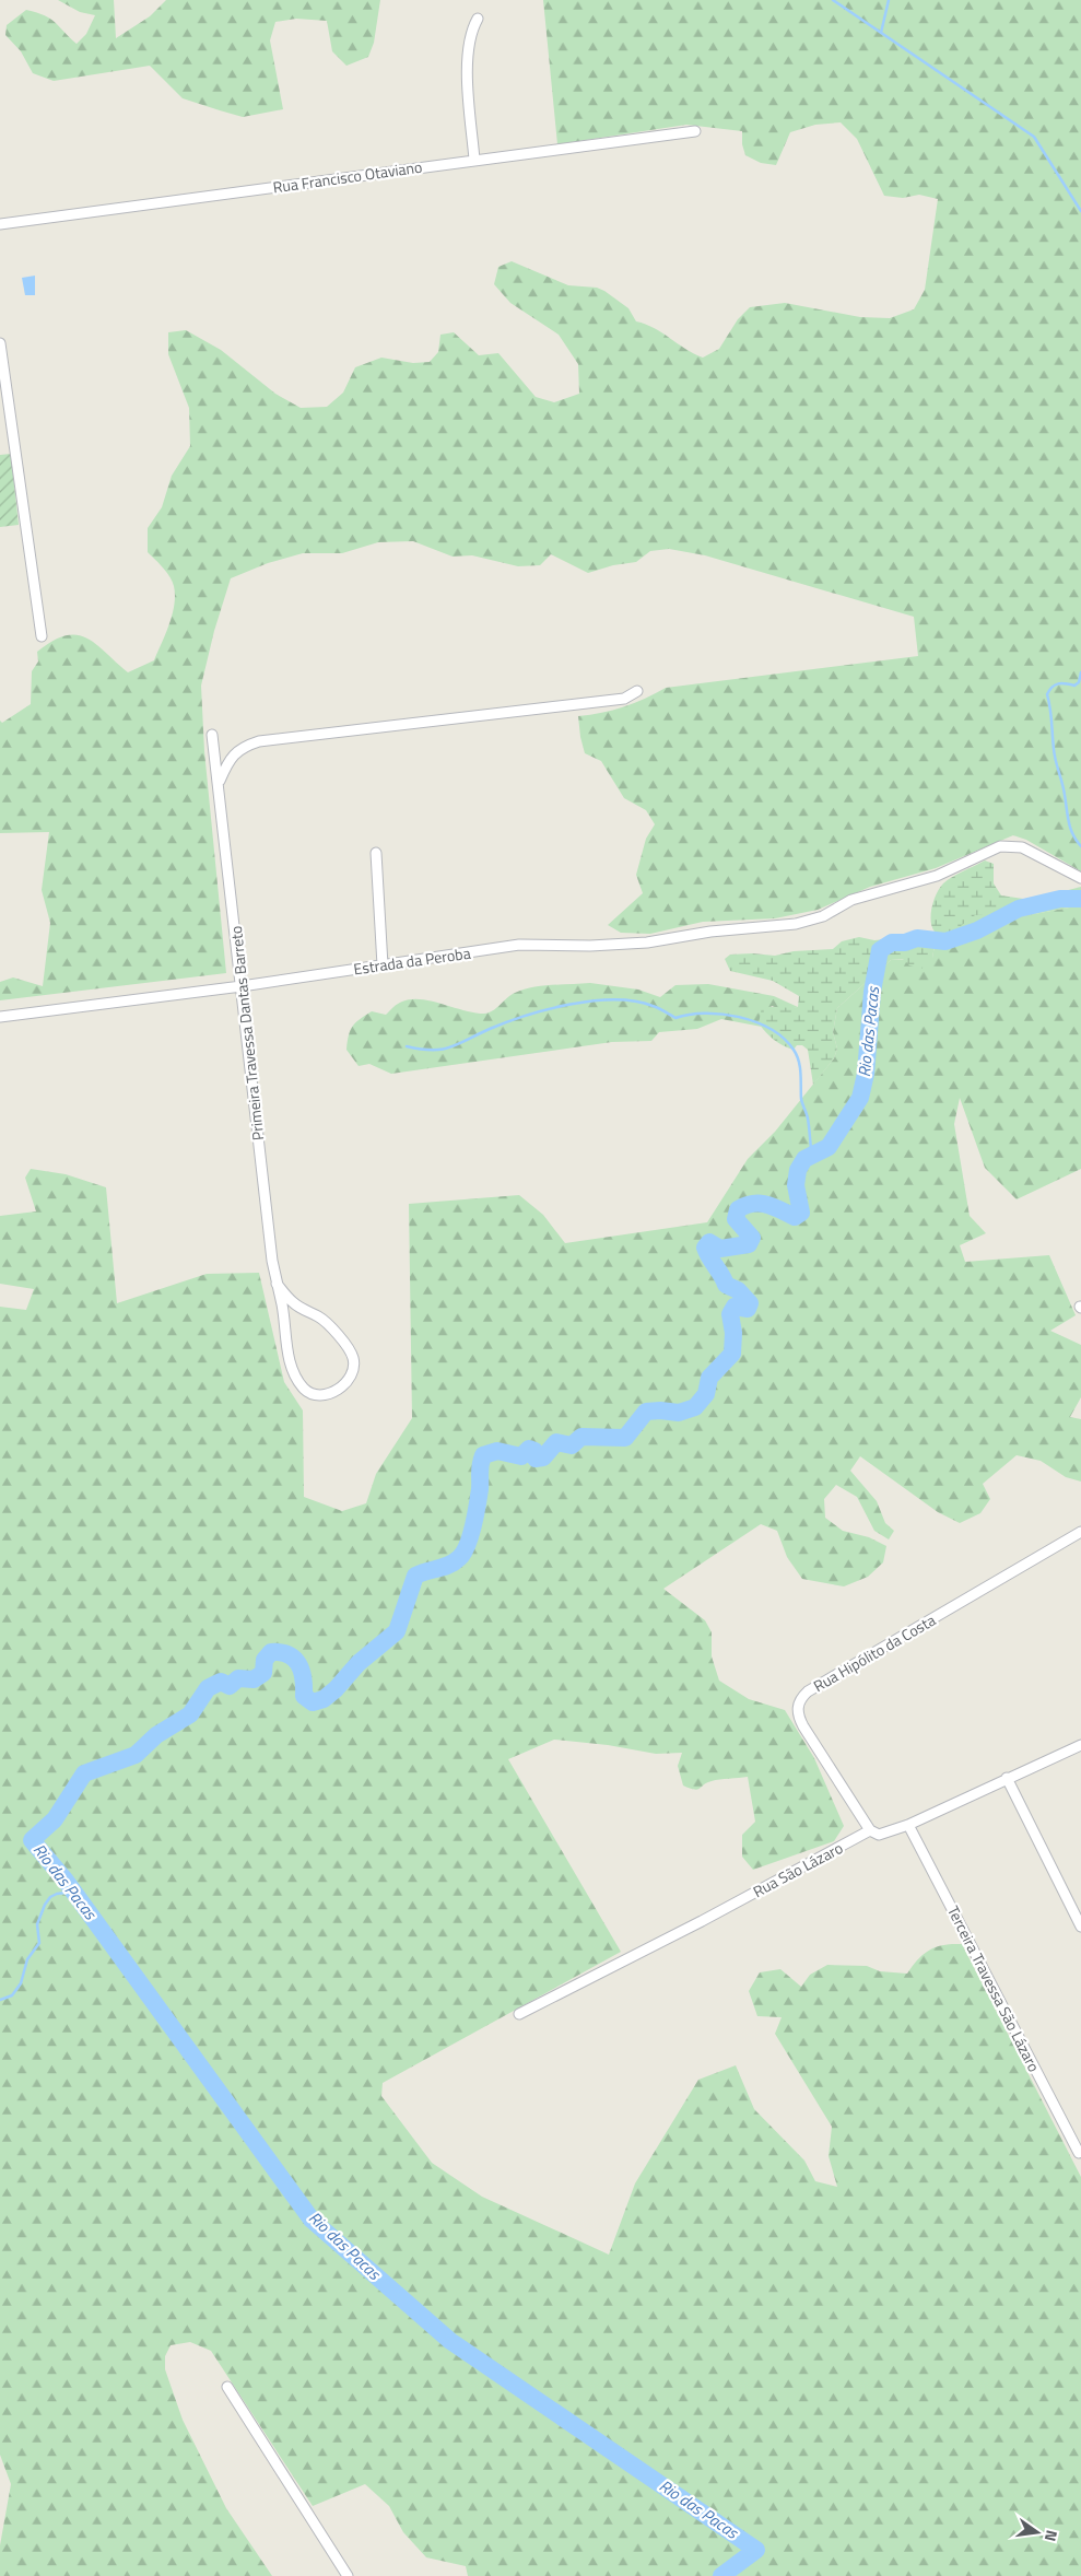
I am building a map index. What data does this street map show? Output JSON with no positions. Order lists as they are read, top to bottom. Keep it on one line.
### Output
{"streets":{"street":["Rua Francisco Otaviano","Estrada da Peroba","Primeira Travessa Dantas Barreto","Rua Hipólito da Costa","Rua São Lázaro","Terceira Travessa São Lázaro"]},"crossings":[["Estrada da Peroba","Primeira Travessa Dantas Barreto"],["Rua Hipólito da Costa","Rua São Lázaro"],["Rua São Lázaro","Terceira Travessa São Lázaro"]],"water":["Rio das Pacas"],"north":"right"}
